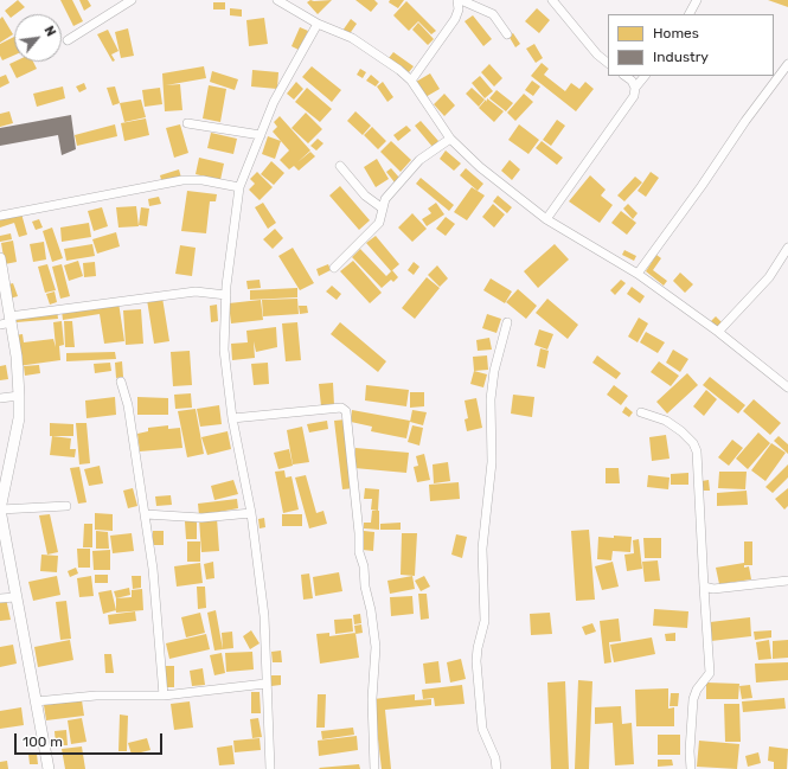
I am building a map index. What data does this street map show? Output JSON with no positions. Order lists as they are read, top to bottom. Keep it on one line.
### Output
{"legend":["Homes","Industry"],"scale_bar":"100 m","north":"top right"}
